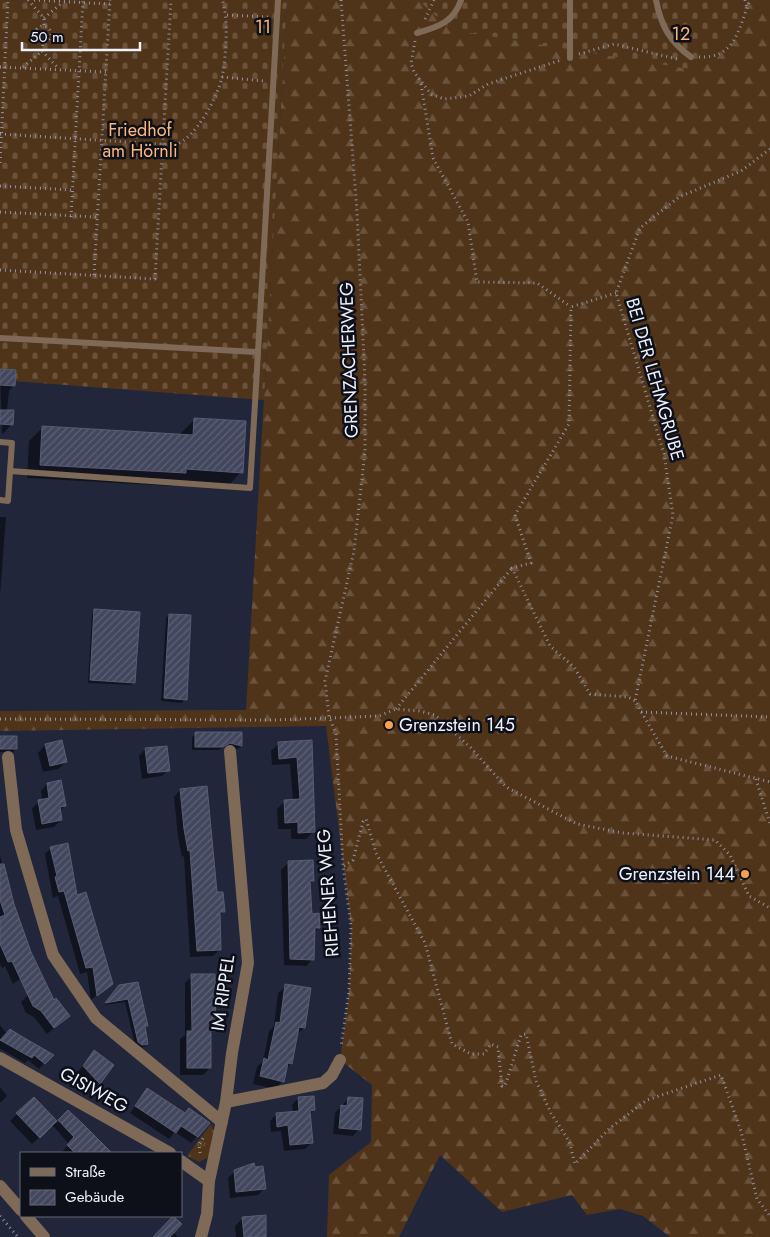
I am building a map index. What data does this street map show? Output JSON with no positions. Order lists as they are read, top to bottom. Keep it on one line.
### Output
{"streets":{"street":["IM RIPPEL","GISIWEG"],"path":["GRENZACHERWEG","BEI DER LEHMGRUBE","RIEHENER WEG"]},"crossings":[["GRENZACHERWEG","RIEHENER WEG"]],"parks":["11","12","Friedhof am Hörnli"],"places":["Grenzstein 145","Grenzstein 144"],"legend":["Straße","Gebäude"],"scale_bar":"50 m"}
